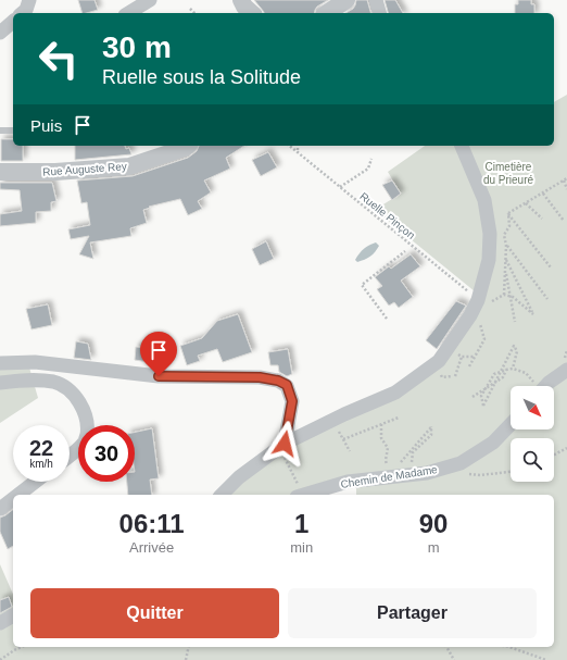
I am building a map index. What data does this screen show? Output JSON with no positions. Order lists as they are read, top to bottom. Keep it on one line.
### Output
{"streets":{"street":["Rue Auguste Rey","Chemin de Madame"],"path":["Ruelle Pinçon"]},"parks":["Cimetière du Prieuré"],"north":"bottom right","page":{"turn":["30 m","Ruelle sous la Solitude"],"then":"Puis","speed":"22 km/h","limit":"30","eta":["06:11","Arrivée","1","min","90","m"],"buttons":["Quitter","Partager"]}}
